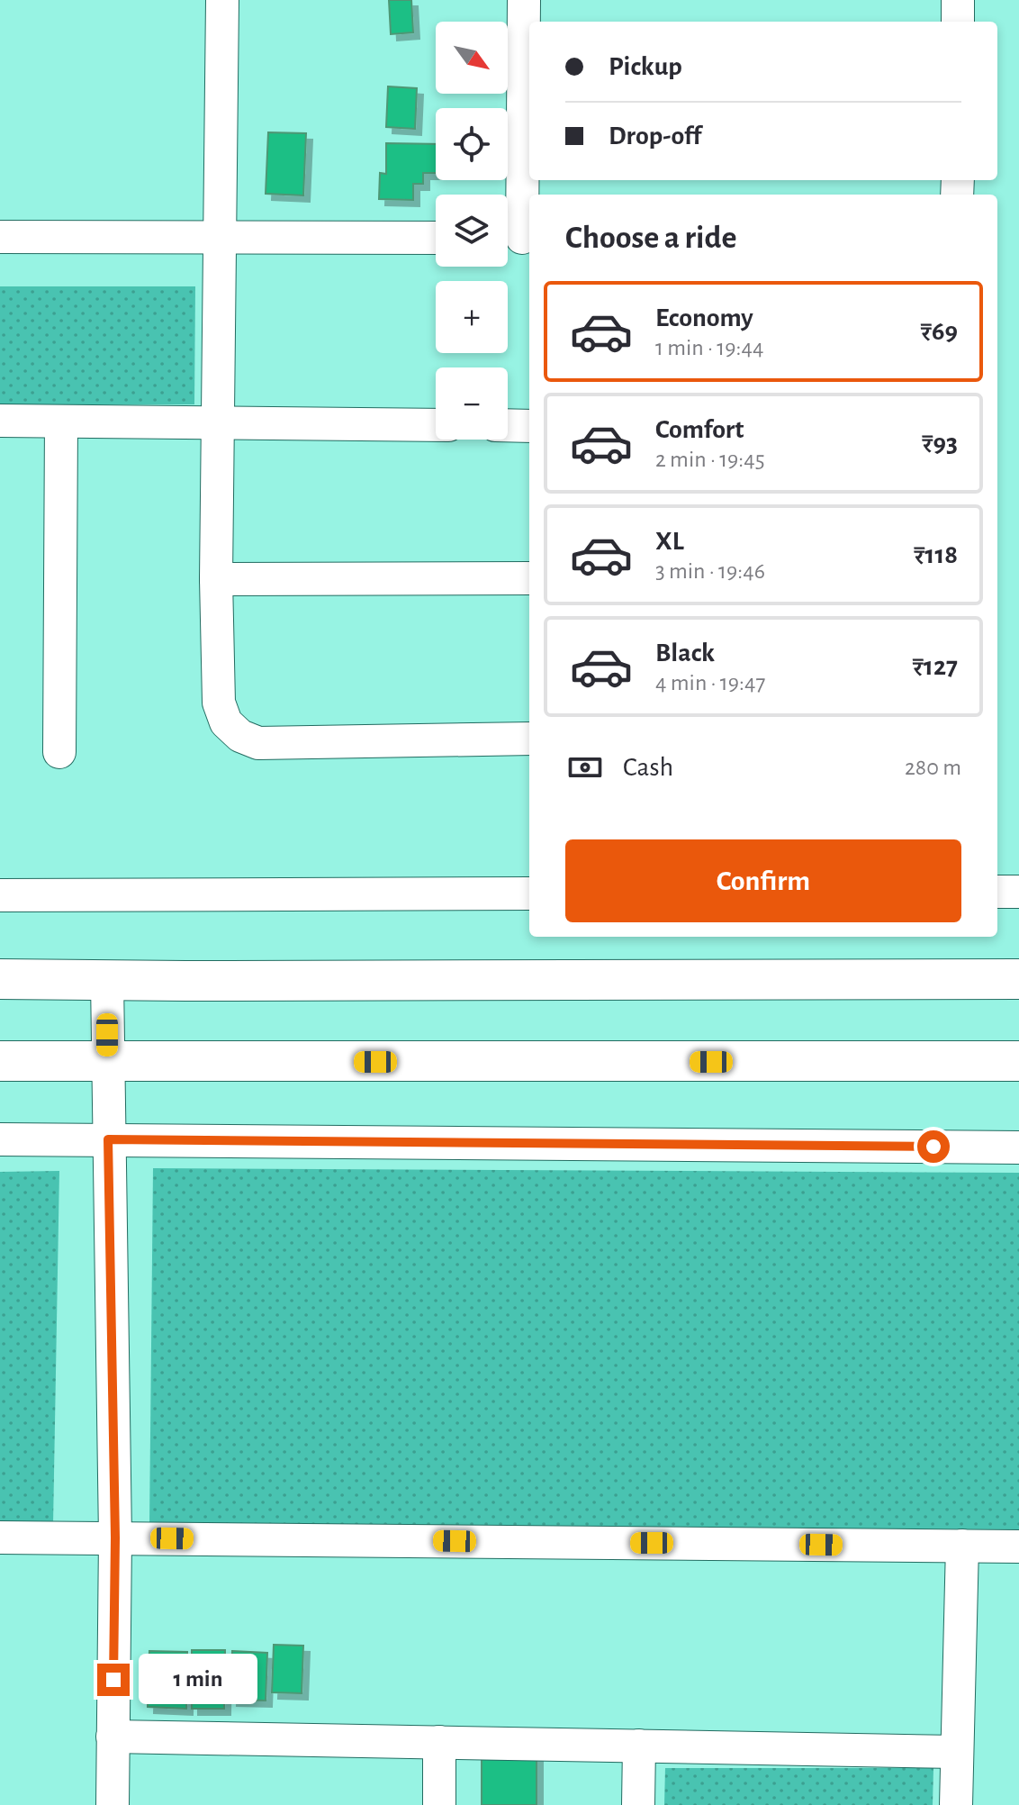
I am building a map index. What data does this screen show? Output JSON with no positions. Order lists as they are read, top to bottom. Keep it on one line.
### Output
{"north":"bottom right","page":{"map_buttons":["+","−"],"banner":["Pickup","Drop-off"],"heading":"Choose a ride","list":[{"name":"Economy","note":"1 min · 19:44","value":"₹69"},{"name":"Comfort","note":"2 min · 19:45","value":"₹93"},{"name":"XL","note":"3 min · 19:46","value":"₹118"},{"name":"Black","note":"4 min · 19:47","value":"₹127"}],"pay":["Cash","280 m"],"buttons":"Confirm","bubble":"1 min"}}
